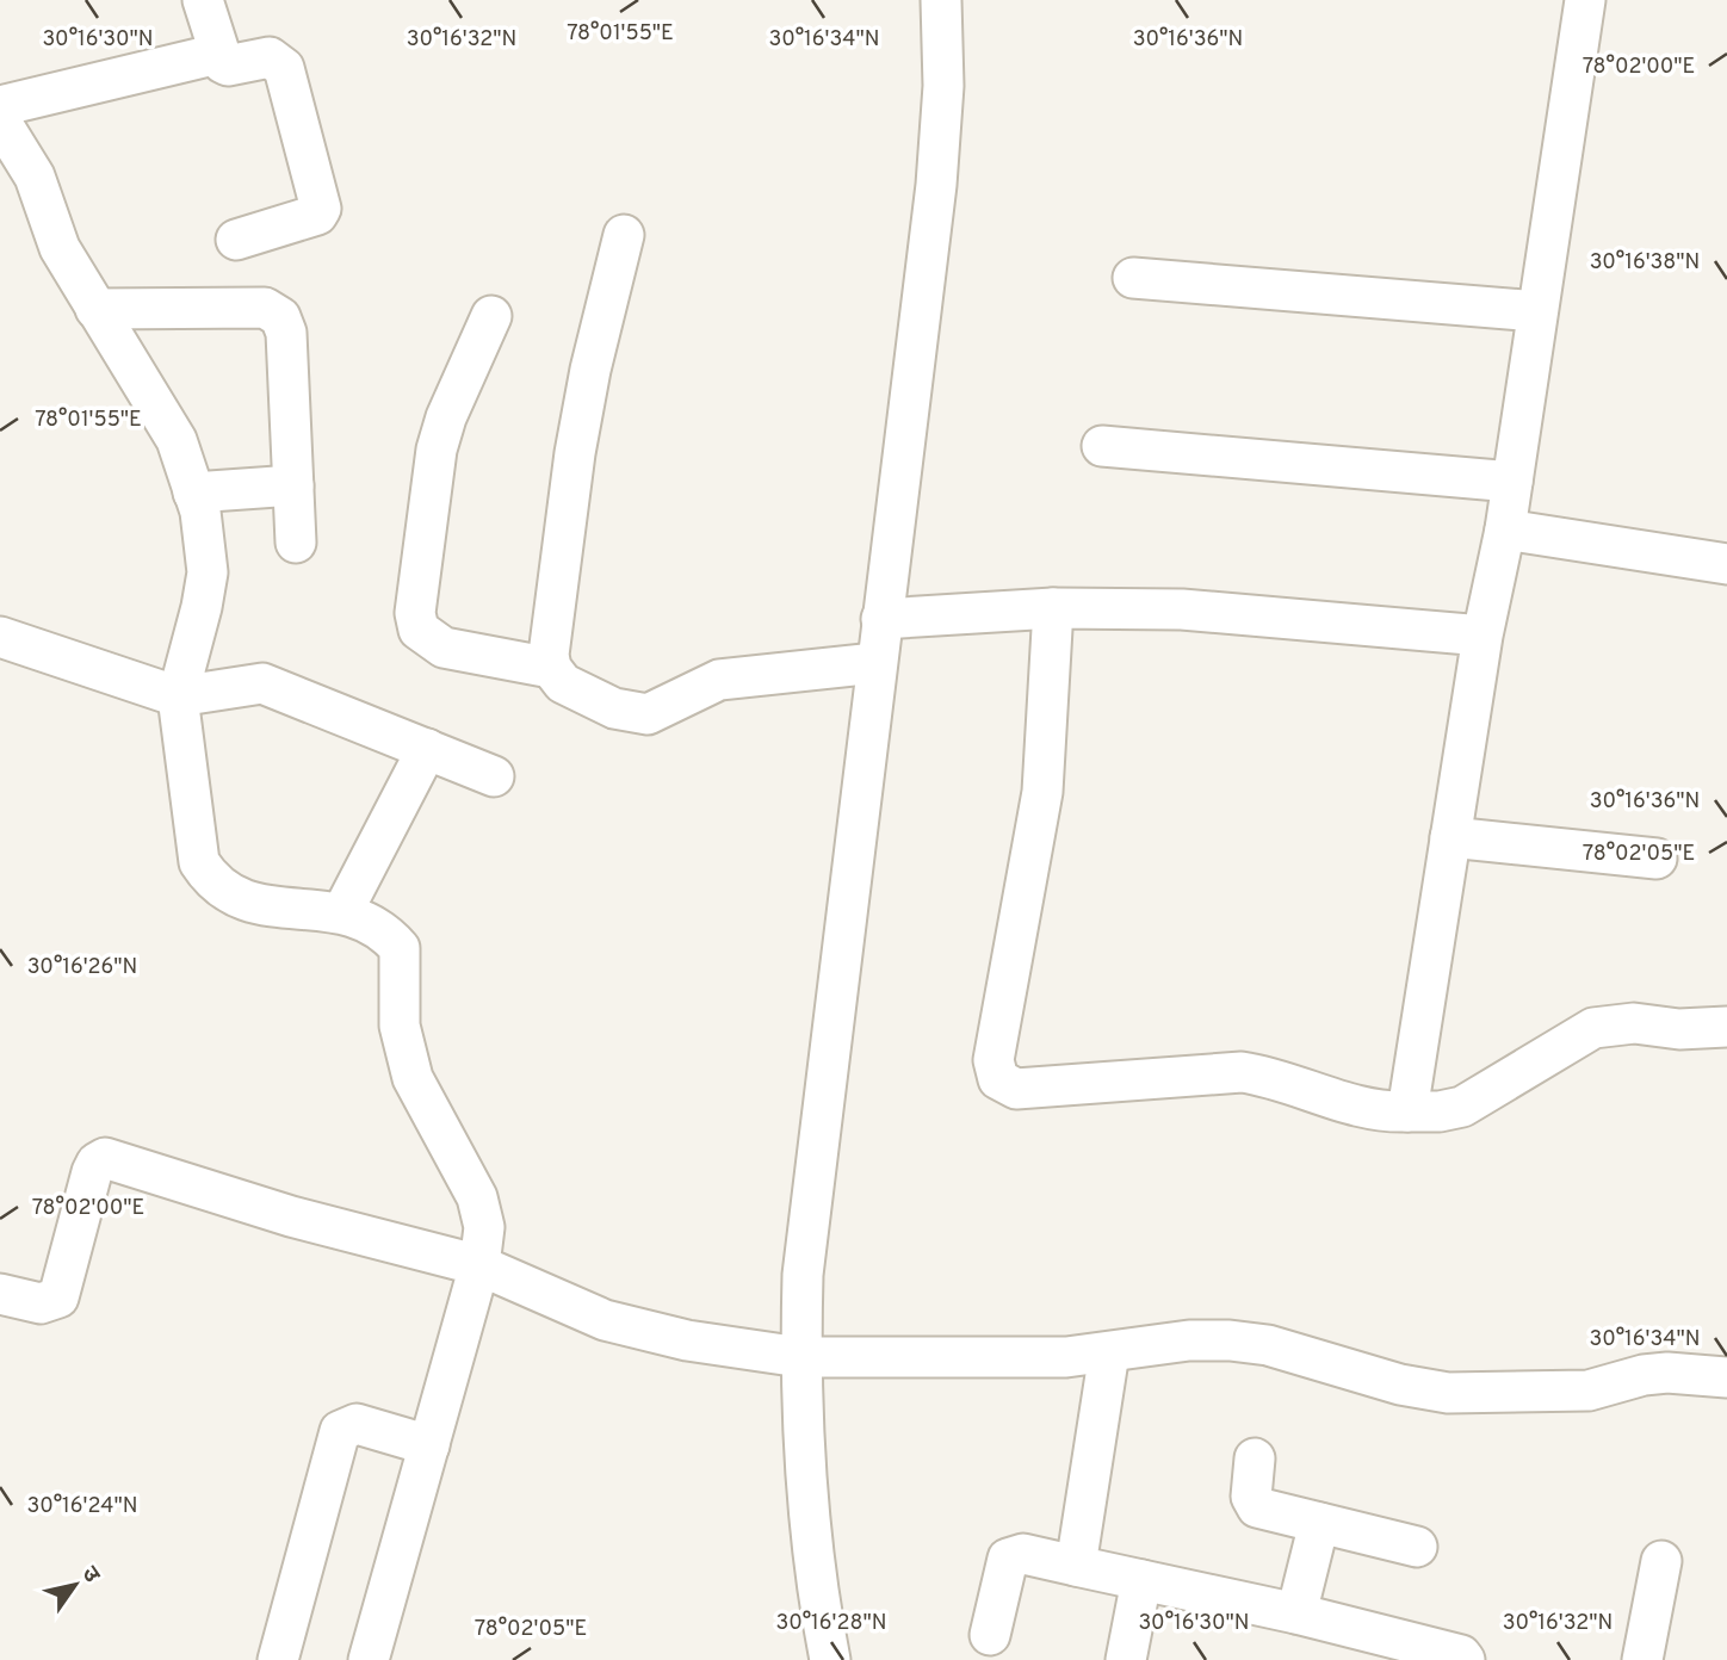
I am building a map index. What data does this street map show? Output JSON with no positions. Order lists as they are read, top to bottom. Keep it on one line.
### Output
{"north":"top right","coordinates":["78°01'55\"E","30°16'30\"N","30°16'32\"N","30°16'34\"N","30°16'36\"N","78°02'00\"E","30°16'38\"N","78°02'05\"E","30°16'26\"N","30°16'24\"N","30°16'28\"N"]}
